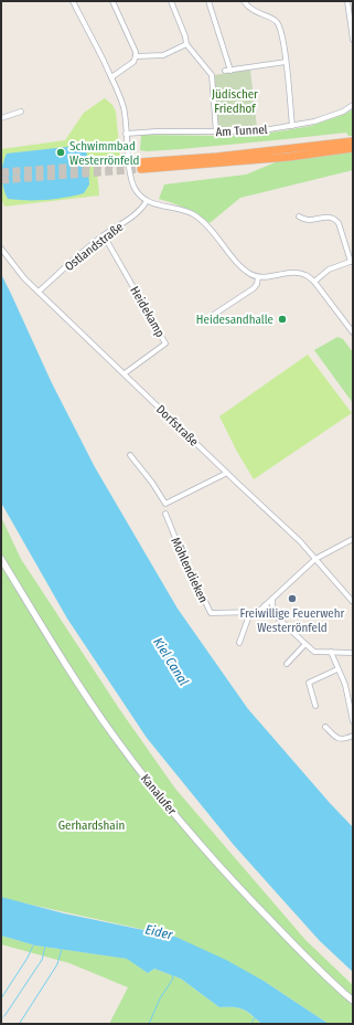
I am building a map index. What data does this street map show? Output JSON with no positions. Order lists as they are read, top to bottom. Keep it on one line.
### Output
{"streets":{"street":["Am Tunnel","Ostlandstraße","Heidekamp","Dorfstraße","Möhlendieken","Kanalufer"]},"crossings":[["Ostlandstraße","Heidekamp"],["Ostlandstraße","Dorfstraße"],["Heidekamp","Dorfstraße"],["Dorfstraße","Möhlendieken"]],"water":["Kiel Canal","Eider"],"parks":["Jüdischer Friedhof","Gerhardshain"],"places":["Schwimmbad Westerrönfeld","Heidesandhalle","Freiwillige Feuerwehr Westerrönfeld"]}
